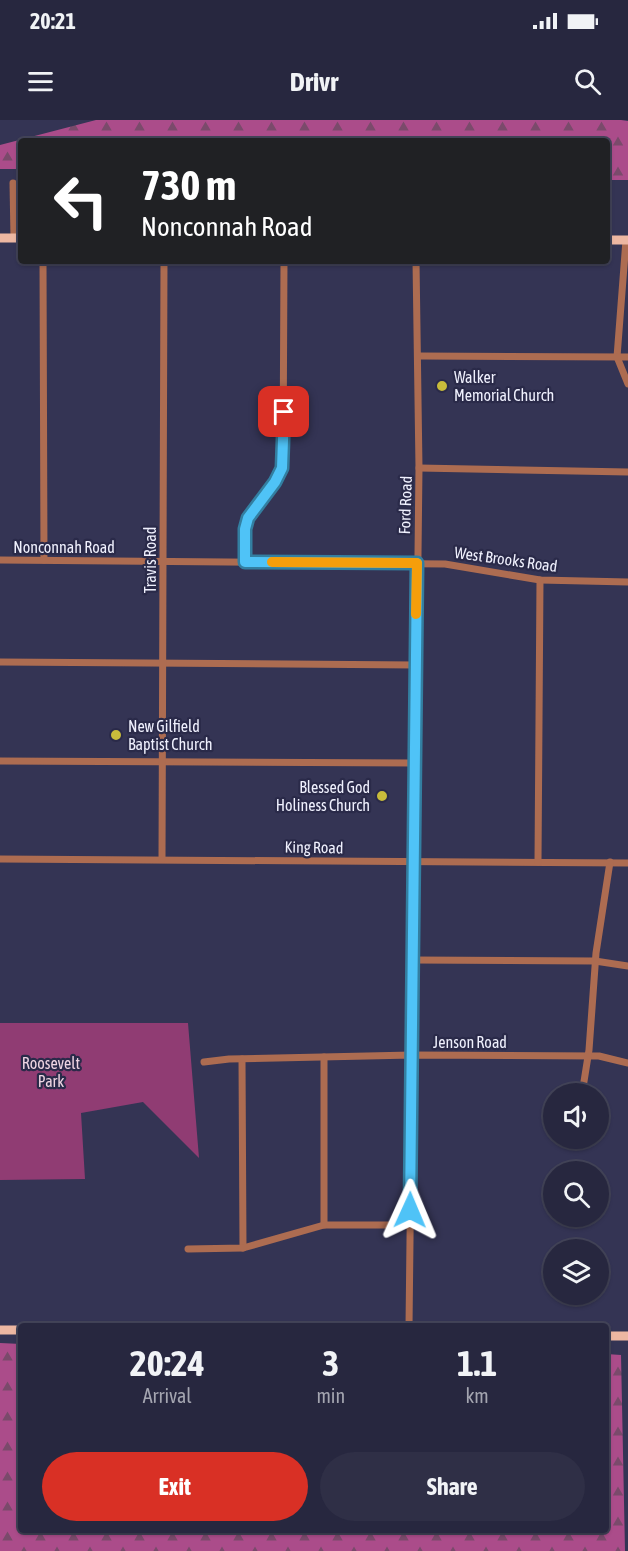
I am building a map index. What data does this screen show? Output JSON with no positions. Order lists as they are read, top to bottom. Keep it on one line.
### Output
{"streets":{"street":["Ford Road","Nonconnah Road","West Brooks Road","Travis Road","King Road","Jenson Road"]},"crossings":[["Ford Road","Nonconnah Road"],["Ford Road","West Brooks Road"],["Ford Road","King Road"],["Ford Road","Jenson Road"],["Nonconnah Road","West Brooks Road"],["Nonconnah Road","Travis Road"],["Travis Road","King Road"]],"parks":["Roosevelt Park"],"places":["Walker Memorial Church","New Gilfield Baptist Church","Blessed God Holiness Church"],"page":{"status":"20:21","header":"Drivr","turn":["730 m","Nonconnah Road"],"eta":["20:24","Arrival","3","min","1.1","km"],"buttons":["Exit","Share"]}}
